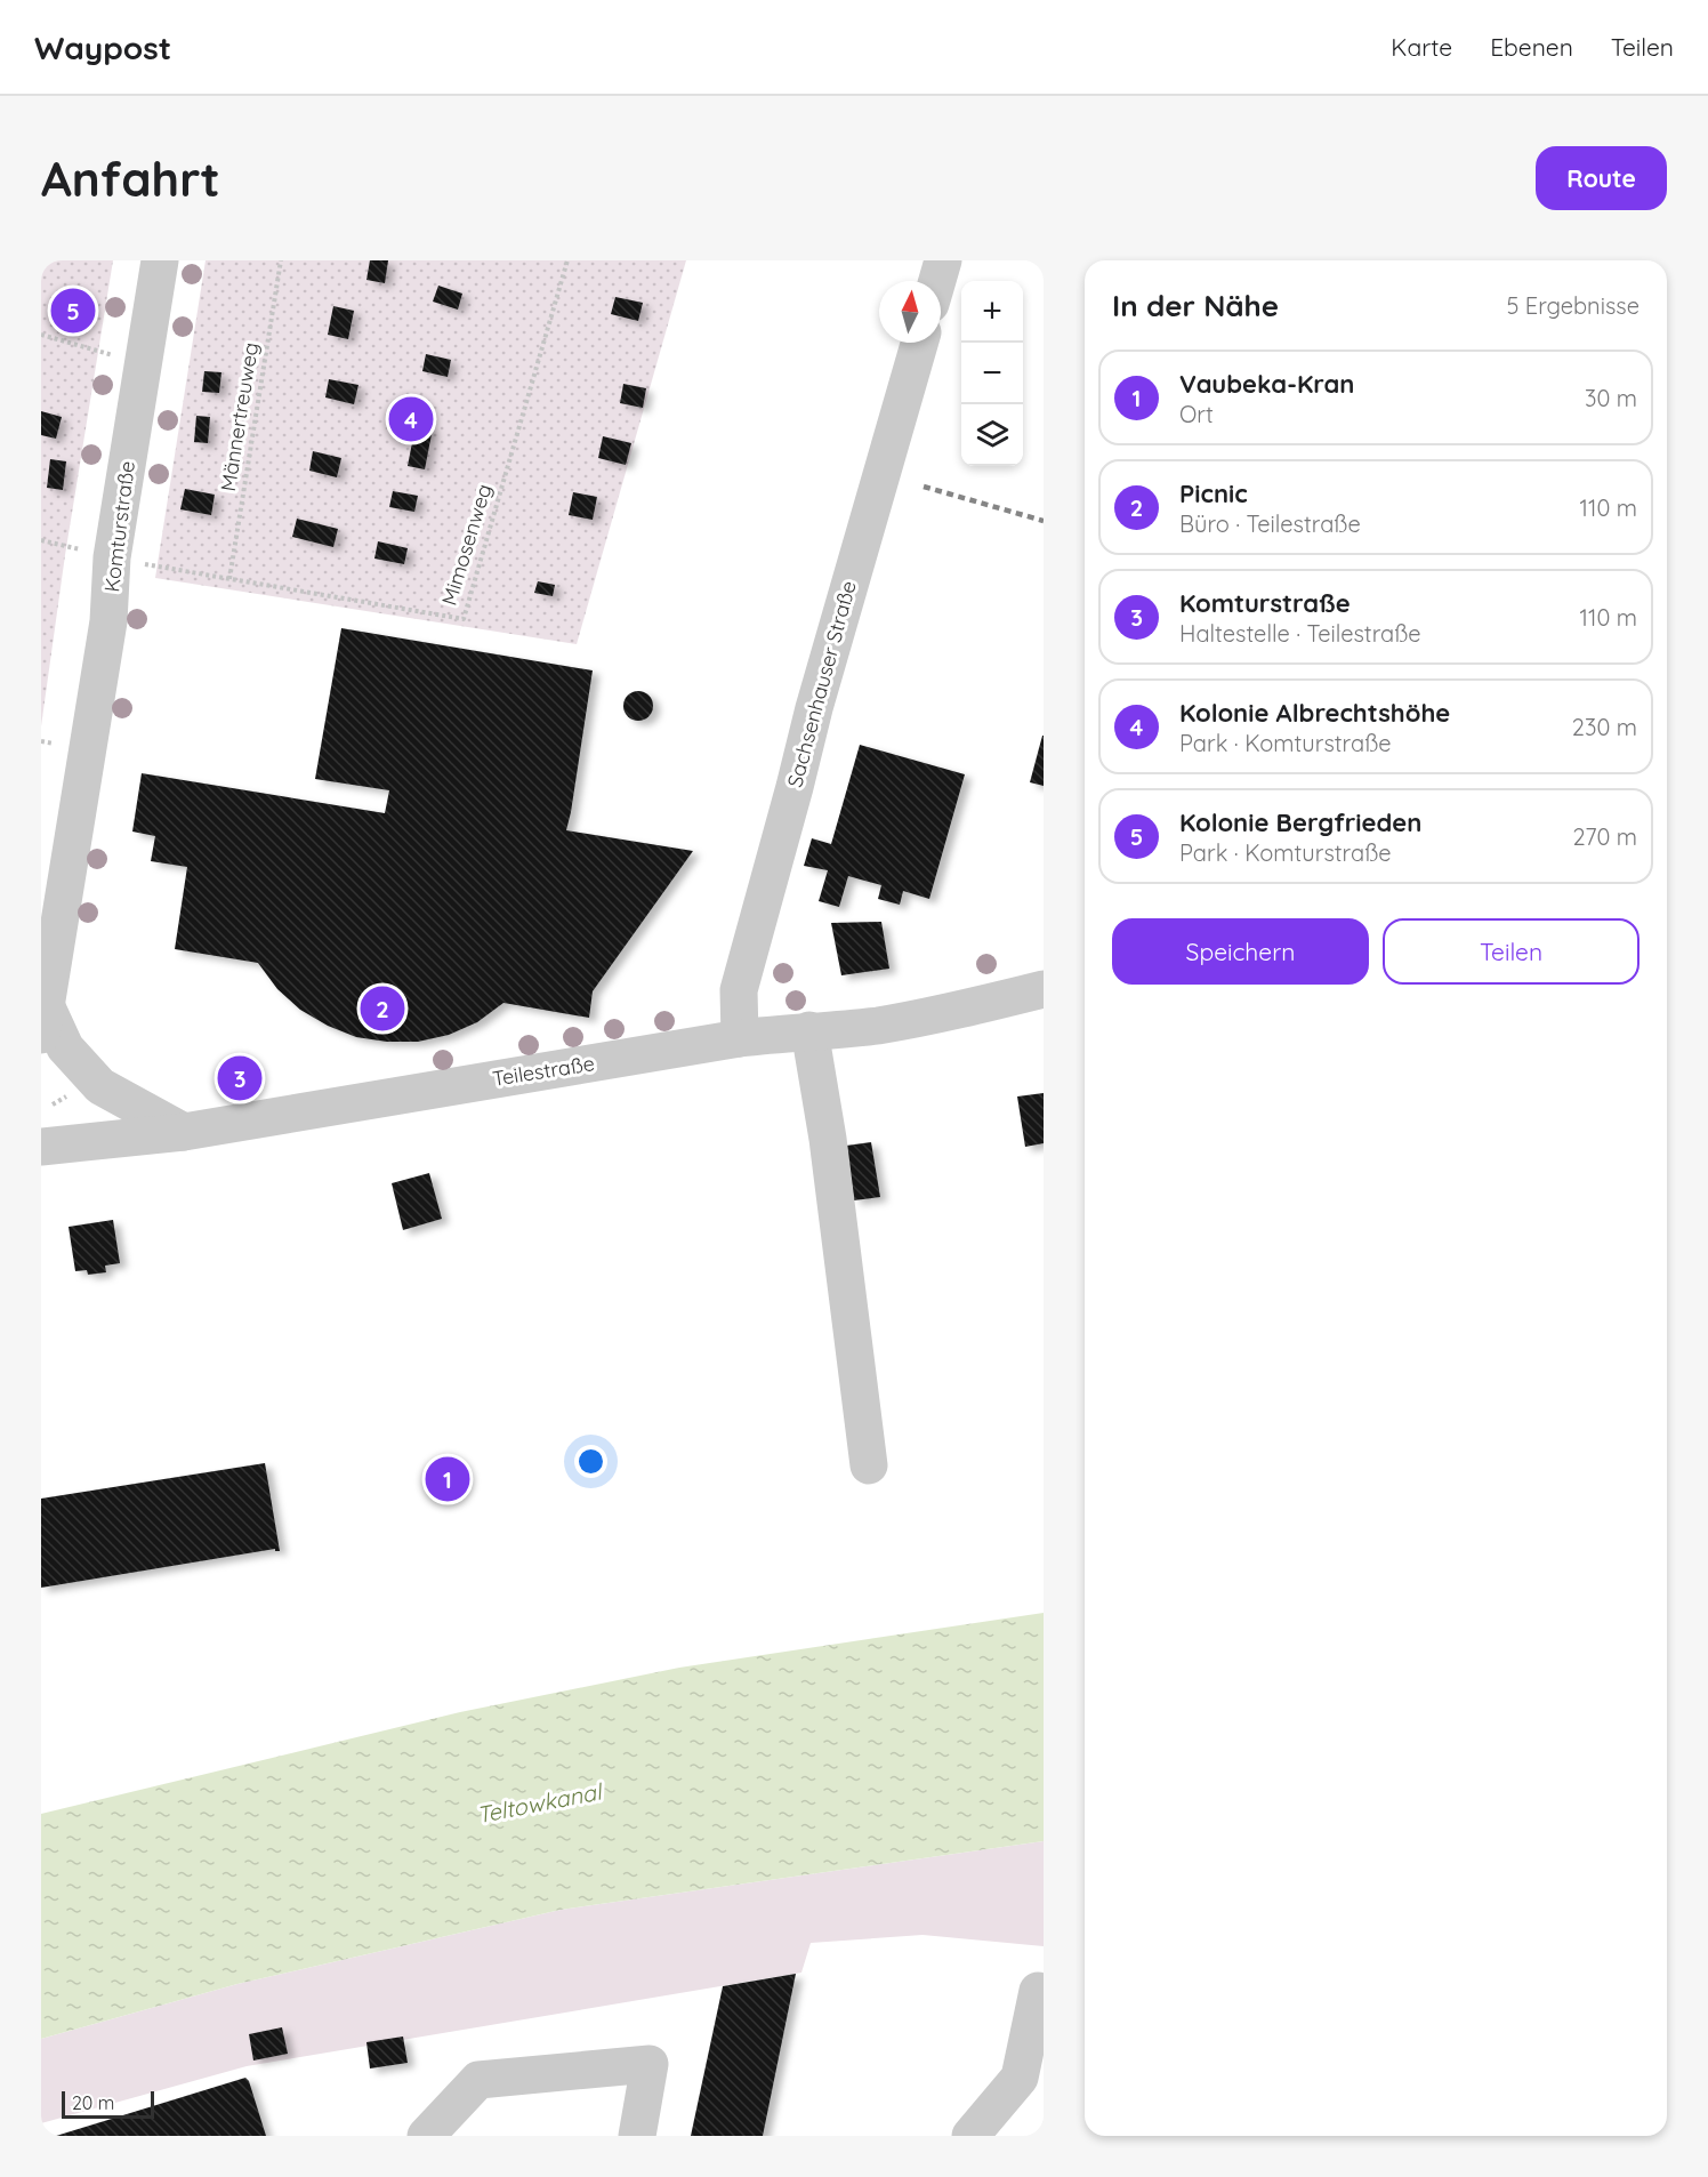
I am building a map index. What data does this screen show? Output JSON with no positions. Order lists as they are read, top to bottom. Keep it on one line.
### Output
{"streets":{"street":["Komturstraße","Sachsenhauser Straße","Teilestraße"],"path":["Männertreuweg","Mimosenweg"]},"crossings":[["Männertreuweg","Mimosenweg"],["Komturstraße","Mimosenweg"],["Sachsenhauser Straße","Teilestraße"]],"water":["Teltowkanal"],"scale_bar":"20 m","north":"top","page":{"header":"Waypost","nav":["Karte","Ebenen","Teilen"],"buttons":["Route",["Speichern","Teilen"]],"title":"Anfahrt","heading":["In der Nähe","5 Ergebnisse"],"map_buttons":["+","−"],"pins":["5","4","2","3","1"],"list":[{"mark":"1","name":"Vaubeka-Kran","note":"Ort","value":"30 m"},{"mark":"2","name":"Picnic","note":"Büro · Teilestraße","value":"110 m"},{"mark":"3","name":"Komturstraße","note":"Haltestelle · Teilestraße","value":"110 m"},{"mark":"4","name":"Kolonie Albrechtshöhe","note":"Park · Komturstraße","value":"230 m"},{"mark":"5","name":"Kolonie Bergfrieden","note":"Park · Komturstraße","value":"270 m"}],"scale":"20 m"}}
